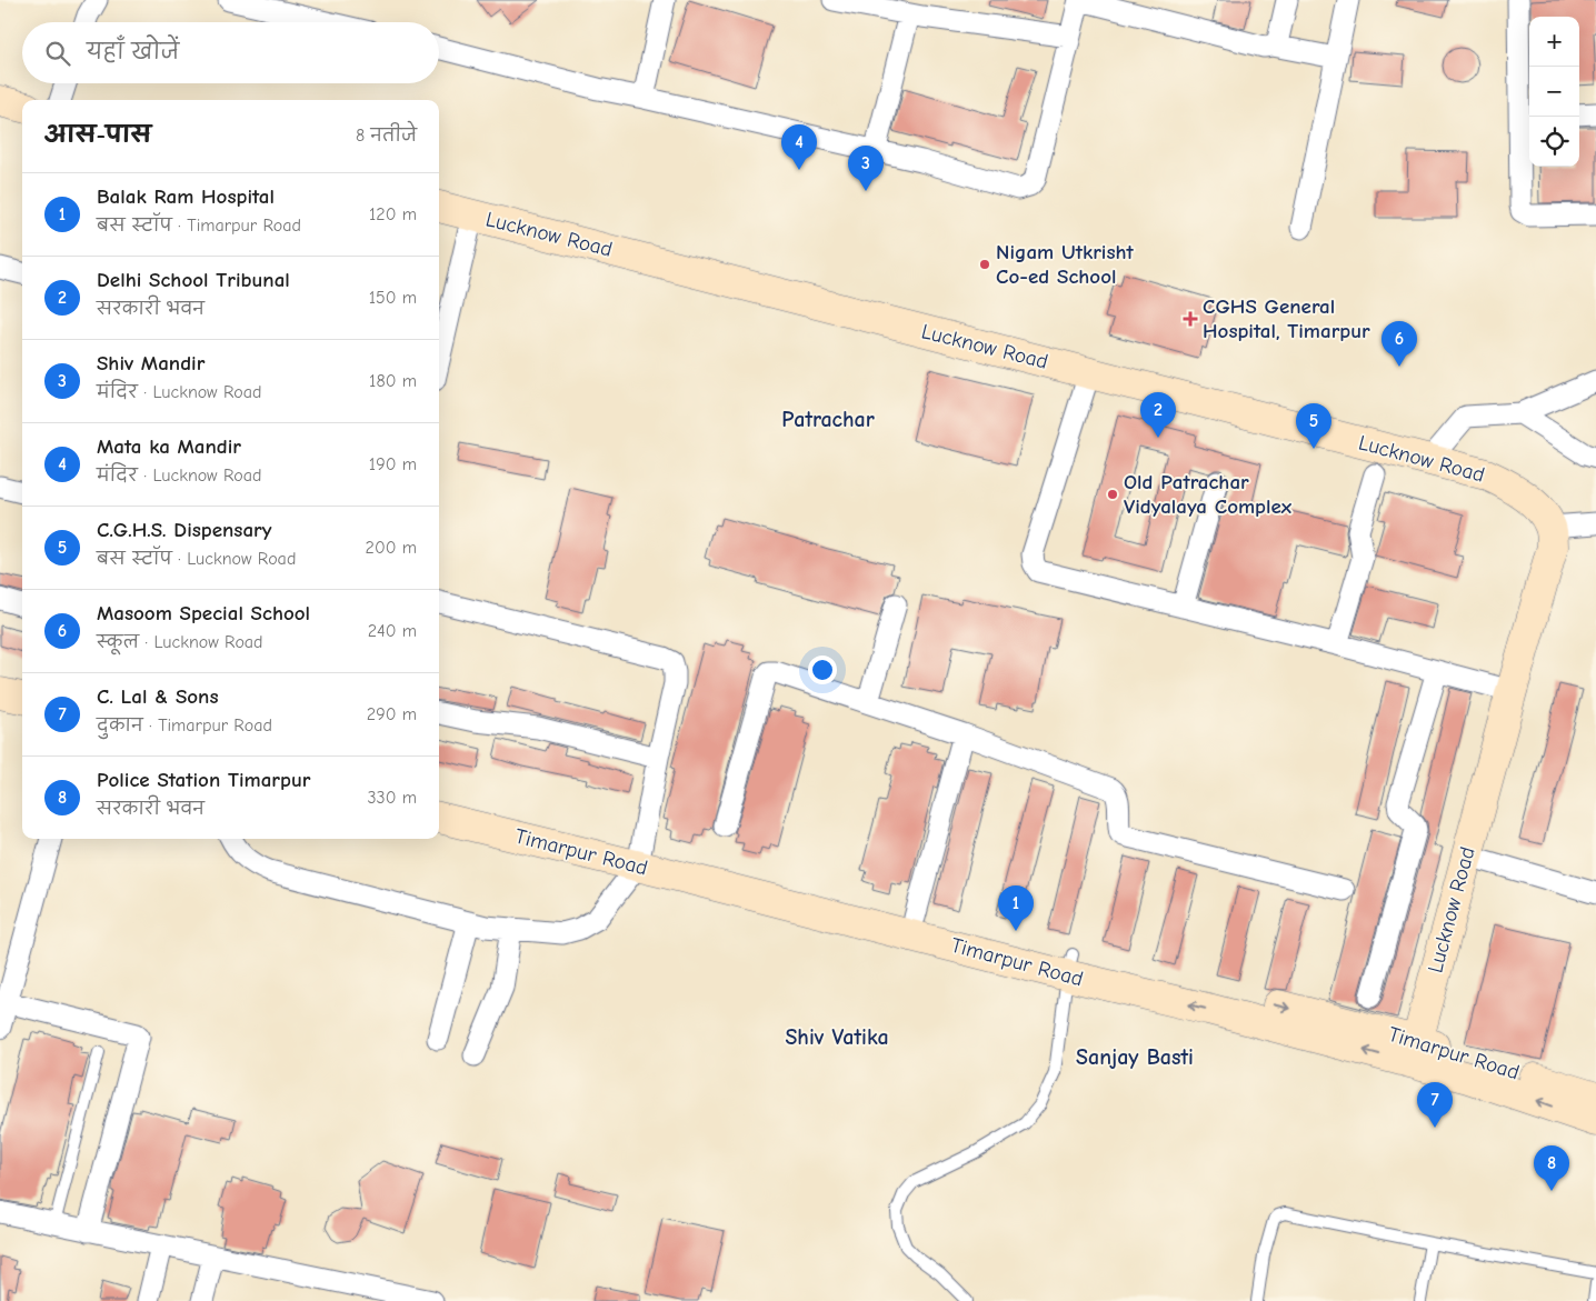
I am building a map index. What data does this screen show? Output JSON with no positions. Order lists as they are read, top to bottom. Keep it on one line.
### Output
{"streets":{"street":["Lucknow Road","Timarpur Road"]},"crossings":[["Lucknow Road","Timarpur Road"]],"districts":["Patrachar","Shiv Vatika","Sanjay Basti"],"places":{"other":["Nigam Utkrisht Co-ed School","Old Patrachar Vidyalaya Complex"],"health":["CGHS General Hospital, Timarpur"]},"page":{"map_buttons":["+","−"],"search":"यहाँ खोजें","heading":["आस-पास","8 नतीजे"],"pins":["4","3","6","2","5","1","7","8"],"list":[{"mark":"1","name":"Balak Ram Hospital","note":"बस स्टॉप · Timarpur Road","value":"120 m"},{"mark":"2","name":"Delhi School Tribunal","note":"सरकारी भवन","value":"150 m"},{"mark":"3","name":"Shiv Mandir","note":"मंदिर · Lucknow Road","value":"180 m"},{"mark":"4","name":"Mata ka Mandir","note":"मंदिर · Lucknow Road","value":"190 m"},{"mark":"5","name":"C.G.H.S. Dispensary","note":"बस स्टॉप · Lucknow Road","value":"200 m"},{"mark":"6","name":"Masoom Special School","note":"स्कूल · Lucknow Road","value":"240 m"},{"mark":"7","name":"C. Lal & Sons","note":"दुकान · Timarpur Road","value":"290 m"},{"mark":"8","name":"Police Station Timarpur","note":"सरकारी भवन","value":"330 m"}]}}
